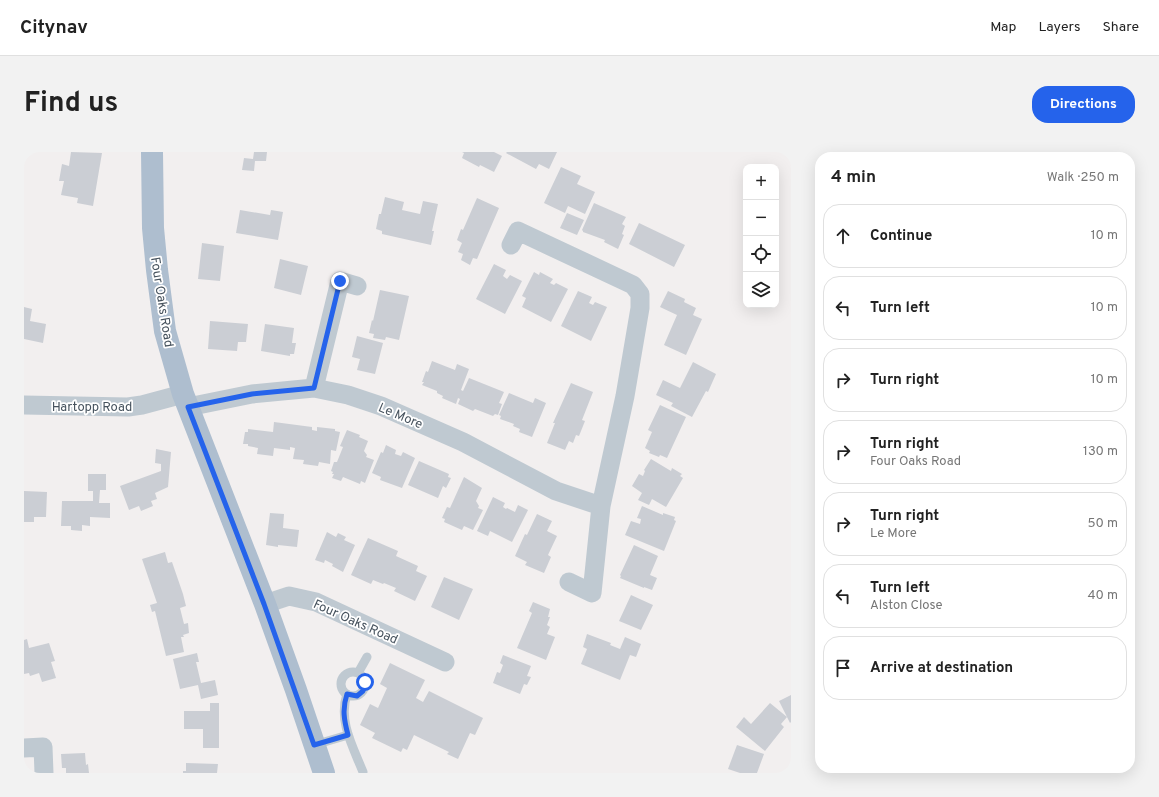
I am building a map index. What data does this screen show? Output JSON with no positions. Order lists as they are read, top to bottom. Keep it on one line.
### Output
{"streets":{"main road":["Four Oaks Road"],"street":["Hartopp Road","Le More"]},"crossings":[["Four Oaks Road","Hartopp Road"],["Four Oaks Road","Le More"],["Hartopp Road","Le More"]],"page":{"header":"Citynav","nav":["Map","Layers","Share"],"title":"Find us","buttons":"Directions","heading":["4 min","Walk · 250 m"],"map_buttons":["+","−"],"list":[["Continue","10 m"],["Turn left","10 m"],["Turn right","10 m"],["Turn right","Four Oaks Road","130 m"],["Turn right","Le More","50 m"],["Turn left","Alston Close","40 m"],"Arrive at destination"]}}
